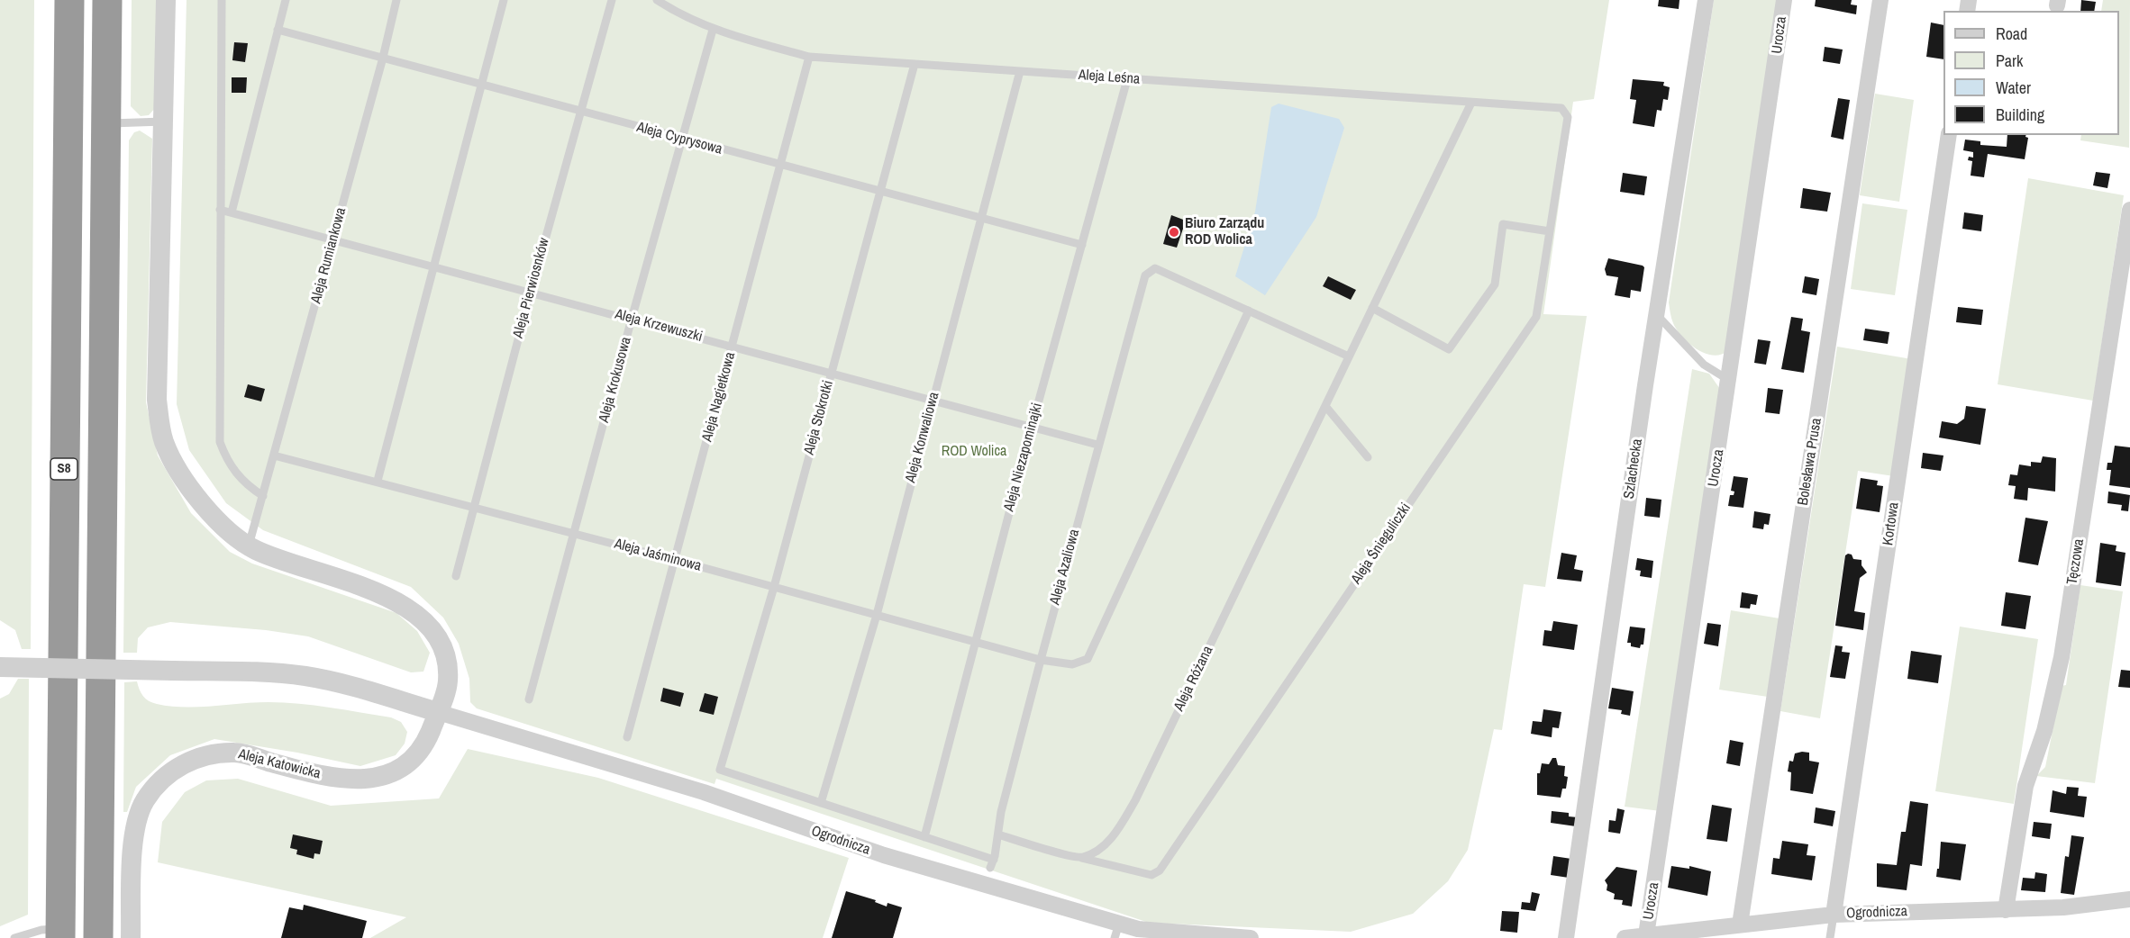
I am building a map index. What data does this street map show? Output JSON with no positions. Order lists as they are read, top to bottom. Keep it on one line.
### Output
{"streets":{"highway":["S8"],"street":["Urocza","Bolesława Prusa","Szlachecka","Kortowa","Tęczowa","Aleja Katowicka","Ogrodnicza"],"lane":["Aleja Leśna","Aleja Cyprysowa","Aleja Rumiankowa","Aleja Pierwiosnków","Aleja Krzewuszki","Aleja Krokusowa","Aleja Nagietkowa","Aleja Stokrotki","Aleja Konwaliowa","Aleja Niezapominajki","Aleja Śnieguliczki","Aleja Jaśminowa","Aleja Azaliowa","Aleja Różana"]},"crossings":[["Urocza","Ogrodnicza"],["Aleja Leśna","Aleja Krokusowa"],["Aleja Leśna","Aleja Nagietkowa"],["Aleja Leśna","Aleja Stokrotki"],["Aleja Leśna","Aleja Konwaliowa"],["Aleja Leśna","Aleja Niezapominajki"],["Aleja Leśna","Aleja Śnieguliczki"],["Aleja Leśna","Aleja Różana"],["Aleja Cyprysowa","Aleja Rumiankowa"],["Aleja Cyprysowa","Aleja Pierwiosnków"],["Aleja Cyprysowa","Aleja Krokusowa"],["Aleja Cyprysowa","Aleja Nagietkowa"],["Aleja Cyprysowa","Aleja Stokrotki"],["Aleja Cyprysowa","Aleja Konwaliowa"],["Aleja Cyprysowa","Aleja Niezapominajki"],["Aleja Rumiankowa","Aleja Krzewuszki"],["Aleja Rumiankowa","Aleja Jaśminowa"],["Aleja Rumiankowa","Aleja Katowicka"],["Aleja Pierwiosnków","Aleja Krzewuszki"],["Aleja Pierwiosnków","Aleja Jaśminowa"],["Aleja Krzewuszki","Aleja Krokusowa"],["Aleja Krzewuszki","Aleja Nagietkowa"],["Aleja Krzewuszki","Aleja Stokrotki"],["Aleja Krzewuszki","Aleja Konwaliowa"],["Aleja Krzewuszki","Aleja Niezapominajki"],["Aleja Krzewuszki","Aleja Azaliowa"],["Aleja Krokusowa","Aleja Jaśminowa"],["Aleja Nagietkowa","Aleja Jaśminowa"],["Aleja Stokrotki","Aleja Konwaliowa"],["Aleja Stokrotki","Aleja Jaśminowa"],["Aleja Konwaliowa","Aleja Jaśminowa"],["Aleja Niezapominajki","Aleja Jaśminowa"],["Aleja Niezapominajki","Aleja Azaliowa"],["Bolesława Prusa","Ogrodnicza"],["Kortowa","Ogrodnicza"],["Aleja Śnieguliczki","Aleja Różana"],["Aleja Jaśminowa","Aleja Azaliowa"],["Tęczowa","Ogrodnicza"],["Aleja Katowicka","Ogrodnicza"]],"parks":["ROD Wolica"],"places":["Biuro Zarządu ROD Wolica"],"legend":["Road","Park","Water","Building"]}
